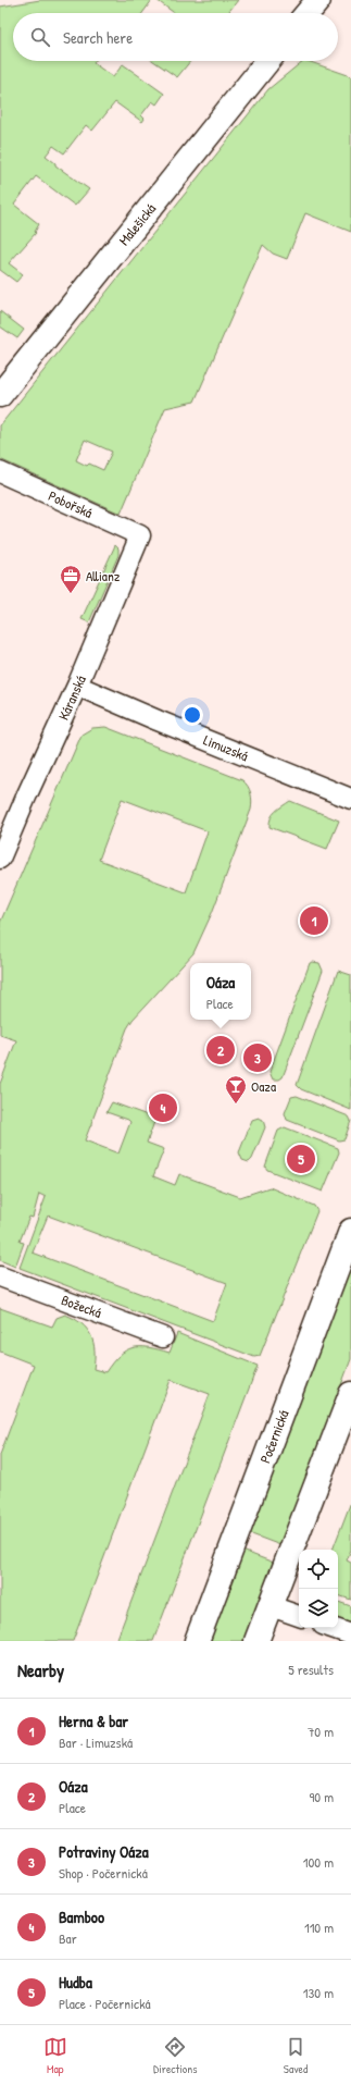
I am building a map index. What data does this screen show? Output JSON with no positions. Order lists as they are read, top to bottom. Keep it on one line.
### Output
{"streets":{"street":["Malešická","Pobořská","Káranská","Limuzská","Božecká","Počernická"]},"crossings":[["Pobořská","Káranská"],["Káranská","Limuzská"]],"places":{"office":["Allianz"],"bar":["Oaza"]},"page":{"search":"Search here","pins":["1","2","3","4","5"],"popup":["Oáza","Place"],"heading":["Nearby","5 results"],"list":[{"mark":"1","name":"Herna & bar","note":"Bar · Limuzská","value":"70 m"},{"mark":"2","name":"Oáza","note":"Place","value":"90 m"},{"mark":"3","name":"Potraviny Oáza","note":"Shop · Počernická","value":"100 m"},{"mark":"4","name":"Bamboo","note":"Bar","value":"110 m"},{"mark":"5","name":"Hudba","note":"Place · Počernická","value":"130 m"}],"nav":["Map","Directions","Saved"]}}
